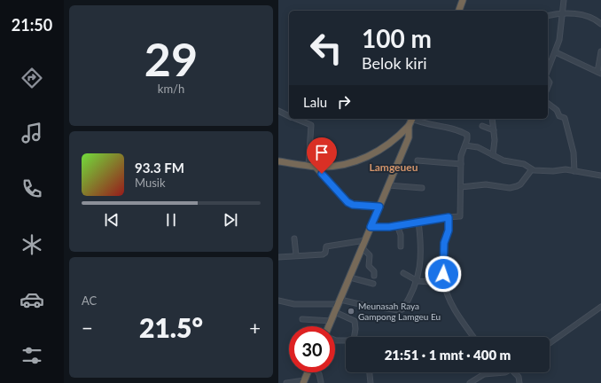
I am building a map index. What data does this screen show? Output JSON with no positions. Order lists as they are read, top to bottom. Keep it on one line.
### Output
{"districts":["Lamgeueu"],"places":["Meunasah Raya Gampong Lamgeu Eu"],"page":{"tabs":"21:50","tile":[["29","km/h"],"AC"],"turn":["100 m","Belok kiri"],"then":"Lalu","song":["93.3 FM","Musik"],"heat":["−","21.5°","+"],"limit":"30","trip":"21:51 · 1 mnt · 400 m"}}
